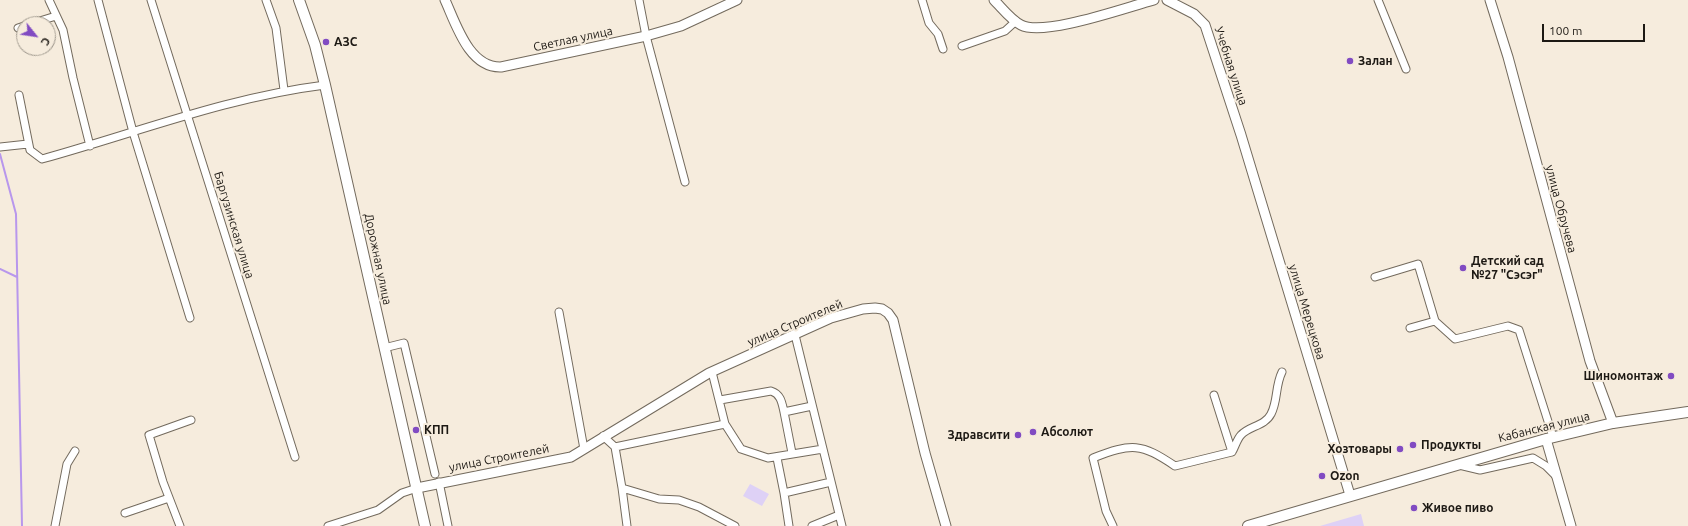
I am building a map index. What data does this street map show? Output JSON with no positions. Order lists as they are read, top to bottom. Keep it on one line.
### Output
{"streets":{"main road":["Дорожная улица","Кабанская улица"],"street":["Светлая улица","Учебная улица","улица Обручева","Баргузинская улица","улица Мерецкова","улица Строителей"]},"crossings":[["Учебная улица","улица Мерецкова"],["улица Обручева","Кабанская улица"],["Дорожная улица","улица Строителей"],["улица Мерецкова","Кабанская улица"]],"places":["АЗС","Залан","Детский сад №27 \"Сэсэг\"","Шиномонтаж","КПП","Абсолют","Здравсити","Продукты","Хозтовары","Ozon","Живое пиво"],"scale_bar":"100 m","north":"bottom right"}
